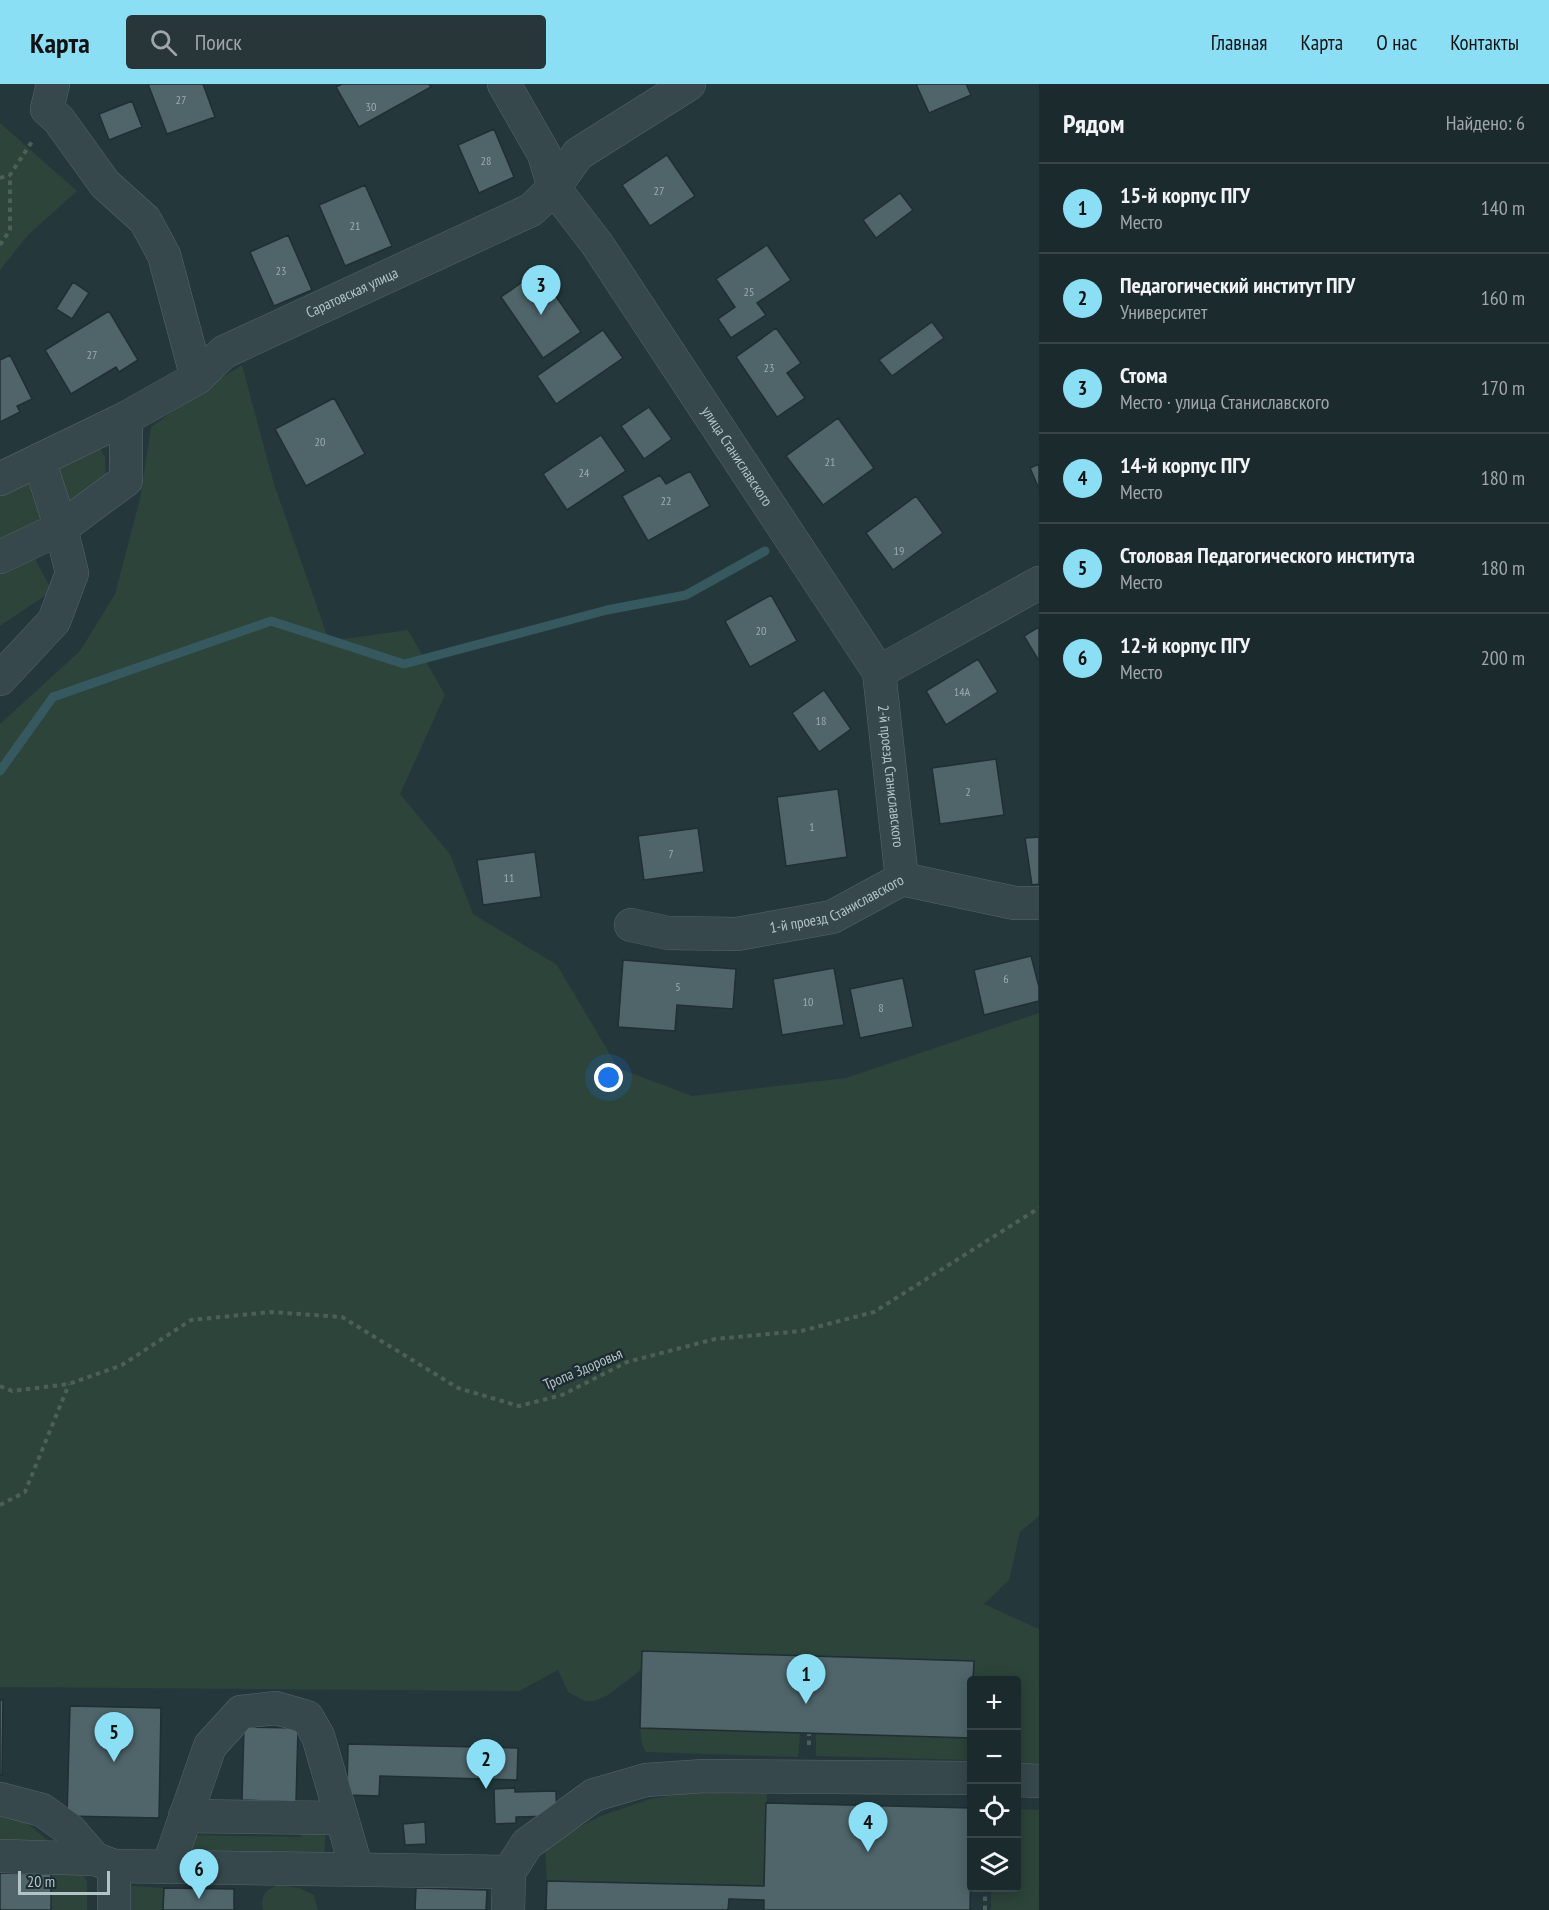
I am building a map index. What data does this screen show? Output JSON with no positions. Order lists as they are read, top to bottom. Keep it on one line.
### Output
{"streets":{"street":["Саратовская улица","улица Станиславского","2-й проезд Станиславского","1-й проезд Станиславского"],"path":["Тропа Здоровья"]},"crossings":[["Саратовская улица","улица Станиславского"],["улица Станиславского","2-й проезд Станиславского"],["2-й проезд Станиславского","1-й проезд Станиславского"]],"house_numbers":["27","30","28","27","21","23","25","27","23","20","21","24","22","19","20","14А","18","2","1","7","11","6","5","10","8"],"scale_bar":"20 m","page":{"header":"Карта","search":"Поиск","nav":["Главная","Карта","О нас","Контакты"],"heading":["Рядом","Найдено: 6"],"list":[{"mark":"1","name":"15-й корпус ПГУ","note":"Место","value":"140 m"},{"mark":"2","name":"Педагогический институт ПГУ","note":"Университет","value":"160 m"},{"mark":"3","name":"Стома","note":"Место · улица Станиславского","value":"170 m"},{"mark":"4","name":"14-й корпус ПГУ","note":"Место","value":"180 m"},{"mark":"5","name":"Столовая Педагогического института","note":"Место","value":"180 m"},{"mark":"6","name":"12-й корпус ПГУ","note":"Место","value":"200 m"}],"pins":["3","1","5","2","4","6"],"map_buttons":["+","−"],"scale":"20 m"}}
